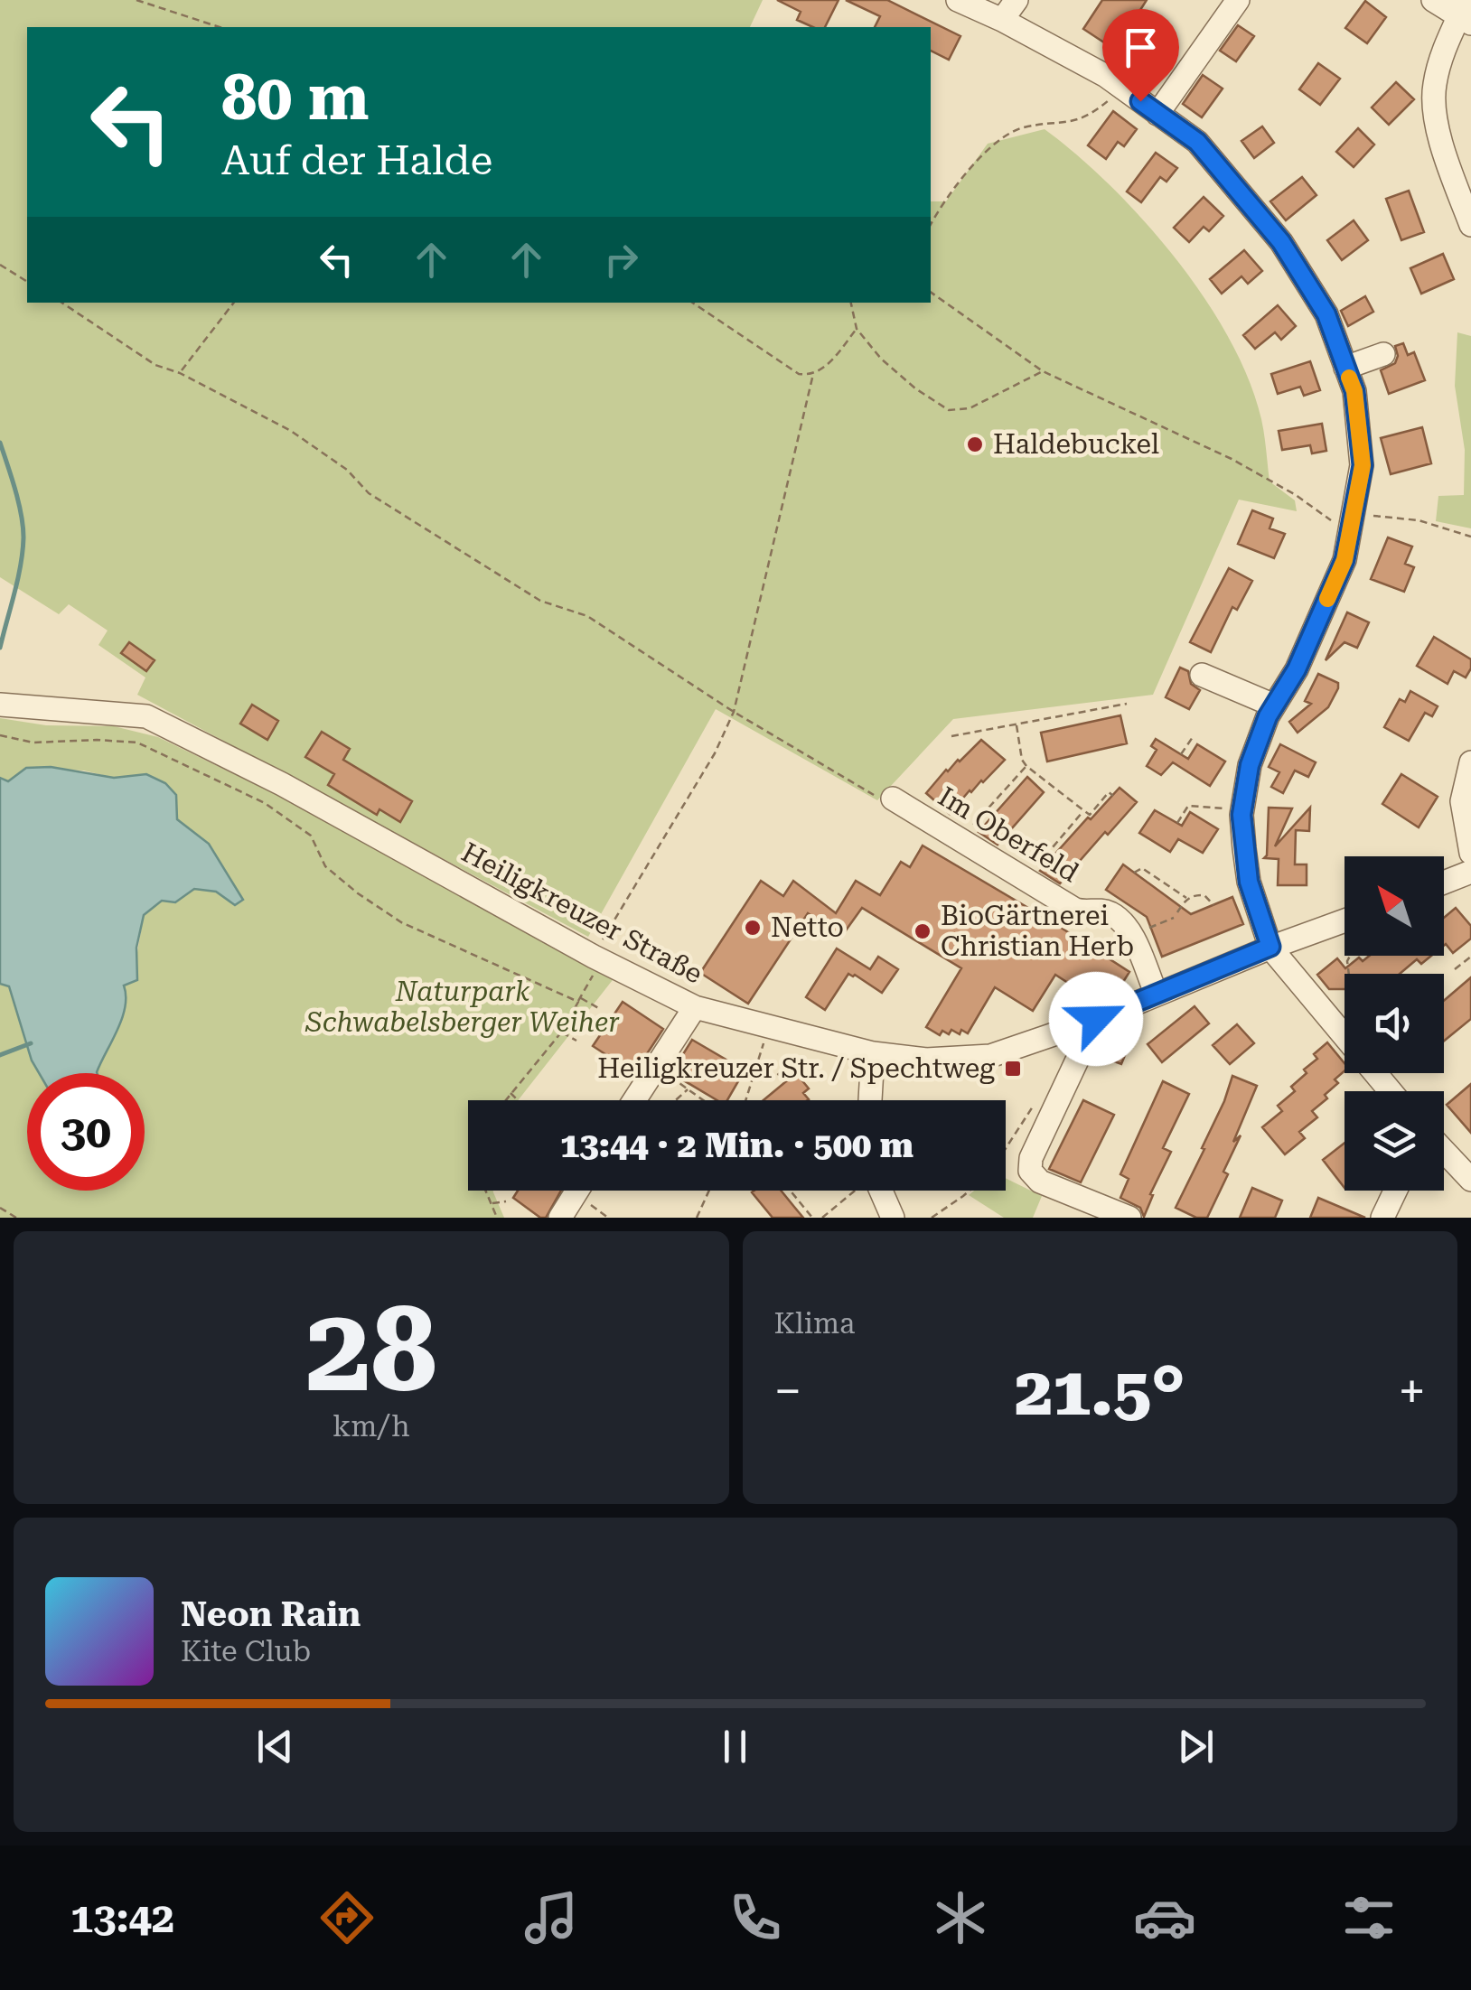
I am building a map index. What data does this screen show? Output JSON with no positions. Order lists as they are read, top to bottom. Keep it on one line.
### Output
{"streets":{"street":["Im Oberfeld","Heiligkreuzer Straße"]},"parks":["Naturpark Schwabelsberger Weiher"],"places":{"other":["Haldebuckel","Netto","BioGärtnerei Christian Herb"],"transit":["Heiligkreuzer Str. / Spechtweg"]},"north":"top left","page":{"turn":["80 m","Auf der Halde"],"limit":"30","trip":"13:44 · 2 Min. · 500 m","tile":[["28","km/h"],"Klima"],"heat":["−","21.5°","+"],"song":["Neon Rain","Kite Club"],"tabs":"13:42"}}
